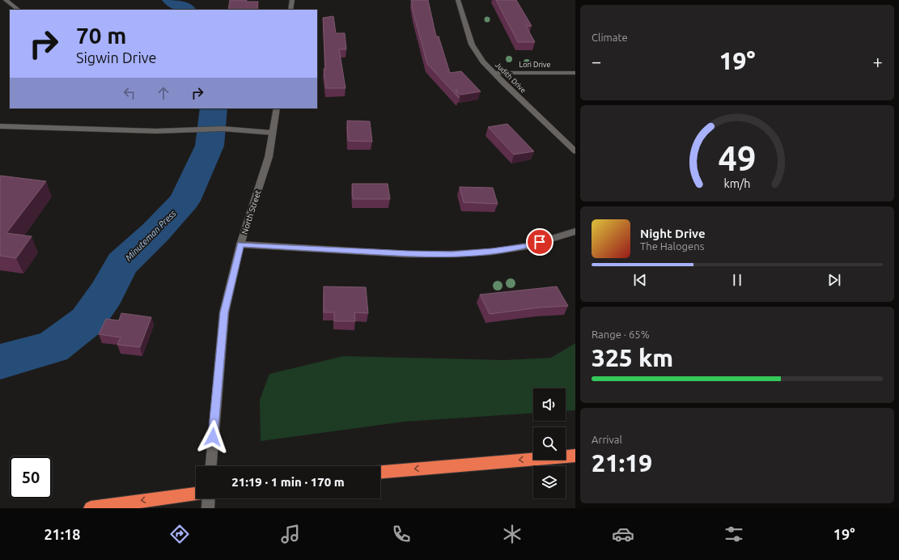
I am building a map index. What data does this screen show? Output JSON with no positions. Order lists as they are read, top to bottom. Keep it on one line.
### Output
{"streets":{"street":["Lori Drive","Judith Drive","North Street"]},"crossings":[["Lori Drive","Judith Drive"]],"water":["Minuteman Press"],"page":{"tile":["Climate",["Range · 65%","325 km"],["Arrival","21:19"]],"turn":["70 m","Sigwin Drive"],"heat":["−","19°","+"],"song":["Night Drive","The Halogens"],"limit":"50","trip":"21:19 · 1 min · 170 m","tabs":["21:18","19°"],"gauge":["49","km/h"]}}
